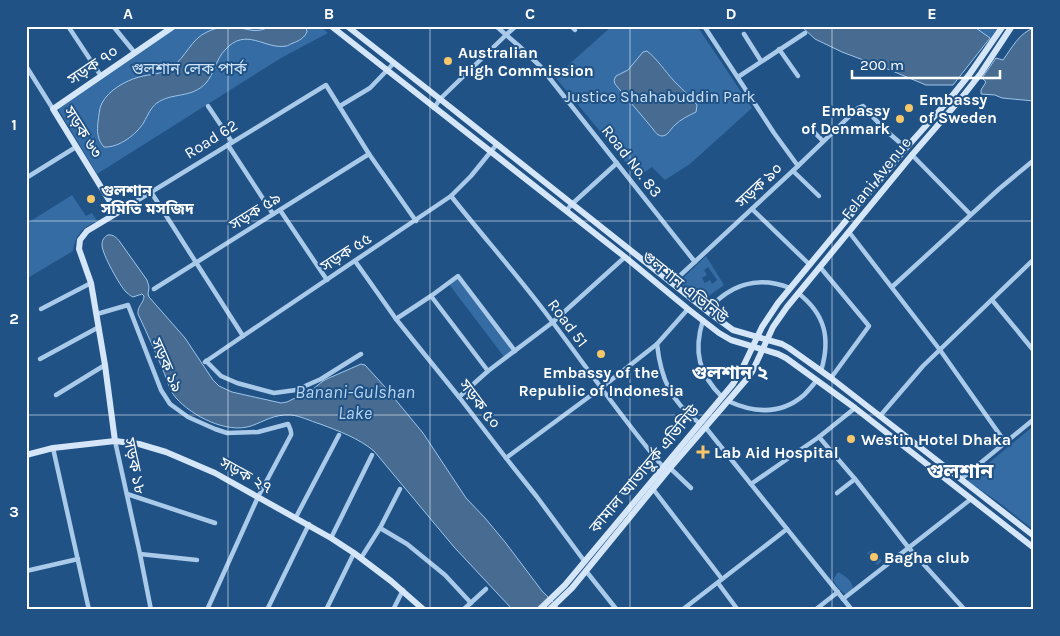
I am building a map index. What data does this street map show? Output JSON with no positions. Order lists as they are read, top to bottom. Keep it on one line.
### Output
{"streets":{"main road":["সড়ক ৭০","সড়ক ৬৩","Felani Avenue","গুলশান এভিনিউ","সড়ক ১৮","কামাল আতাতুর্ক এভিনিউ","সড়ক ২৭"],"street":["Road 62","Road No. 83","সড়ক ৯০","সড়ক ৫৯","সড়ক ৫৫","Road 51","সড়ক ১৯","সড়ক ৫০"]},"crossings":[["সড়ক ৭০","সড়ক ৬৩"],["সড়ক ৬৩","Road 62"],["সড়ক ৬৩","সড়ক ১৮"],["Road 62","সড়ক ১৮"],["Road No. 83","সড়ক ৯০"],["Felani Avenue","সড়ক ৯০"],["Felani Avenue","গুলশান এভিনিউ"],["Felani Avenue","কামাল আতাতুর্ক এভিনিউ"],["সড়ক ৯০","গুলশান এভিনিউ"],["সড়ক ৫৫","গুলশান এভিনিউ"],["সড়ক ৫৫","Road 51"],["সড়ক ৫৫","সড়ক ৫০"],["গুলশান এভিনিউ","কামাল আতাতুর্ক এভিনিউ"],["Road 51","কামাল আতাতুর্ক এভিনিউ"],["সড়ক ১৯","সড়ক ১৮"],["সড়ক ১৯","সড়ক ২৭"],["সড়ক ৫০","কামাল আতাতুর্ক এভিনিউ"],["সড়ক ১৮","সড়ক ২৭"]],"districts":["গুলশান ২","গুলশান"],"water":["Banani-Gulshan Lake"],"parks":["গুলশান লেক পার্ক","Justice Shahabuddin Park"],"places":{"other":["Australian High Commission","Embassy of Sweden","Embassy of Denmark","গুলশান সমিতি মসজিদ","Embassy of the Republic of Indonesia","Westin Hotel Dhaka","Bagha club"],"health":["Lab Aid Hospital"]},"scale_bar":"200 m","grid":{"columns":["A","B","C","D","E"],"rows":["1","2","3"]}}
